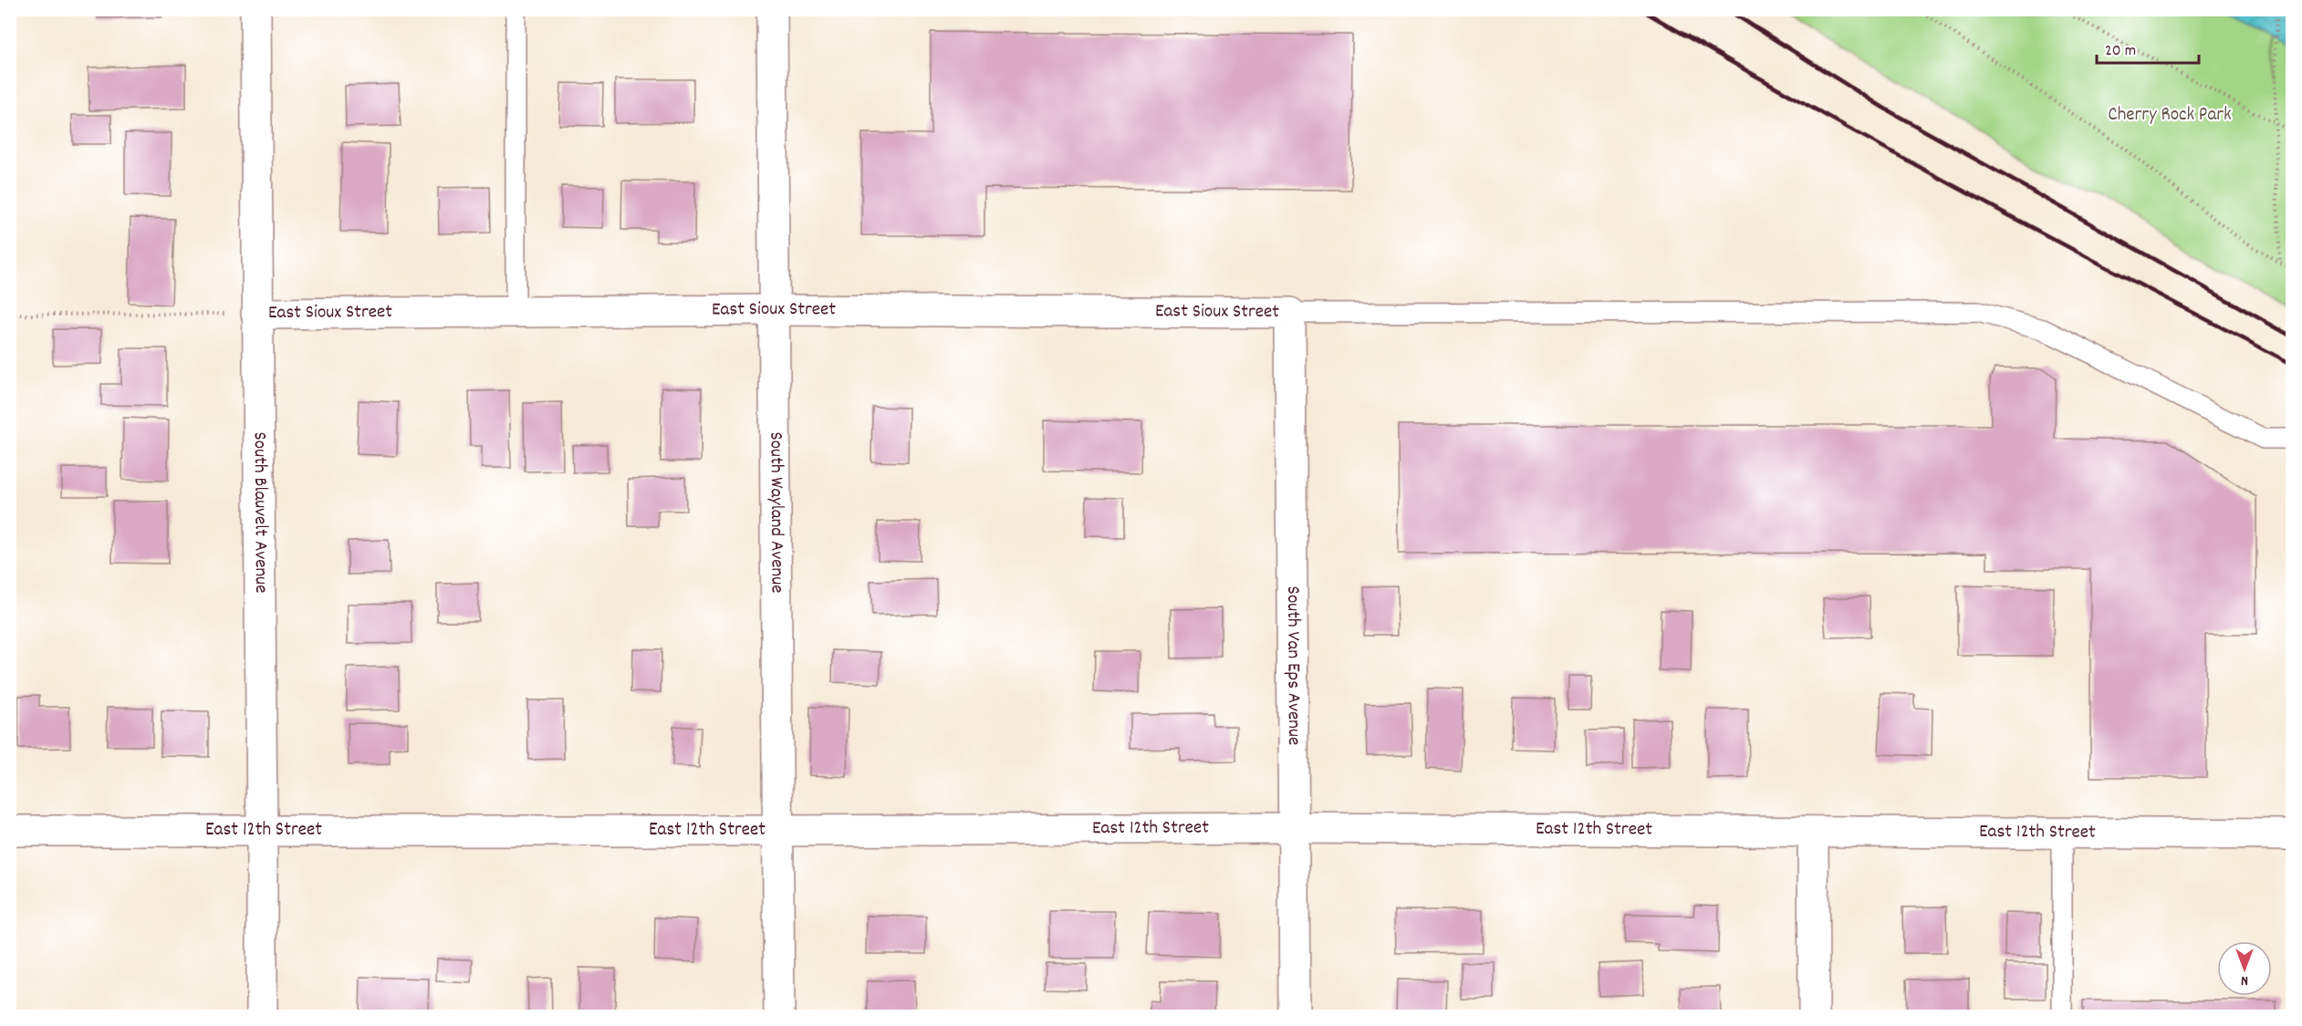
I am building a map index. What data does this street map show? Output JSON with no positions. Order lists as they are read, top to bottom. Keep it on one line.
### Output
{"streets":{"street":["East Sioux Street","South Blauvelt Avenue","South Wayland Avenue","South Van Eps Avenue","East 12th Street"]},"crossings":[["East Sioux Street","South Blauvelt Avenue"],["East Sioux Street","South Wayland Avenue"],["East Sioux Street","South Van Eps Avenue"],["South Blauvelt Avenue","East 12th Street"],["South Wayland Avenue","East 12th Street"],["South Van Eps Avenue","East 12th Street"]],"parks":["Cherry Rock Park"],"scale_bar":"20 m","north":"bottom"}
